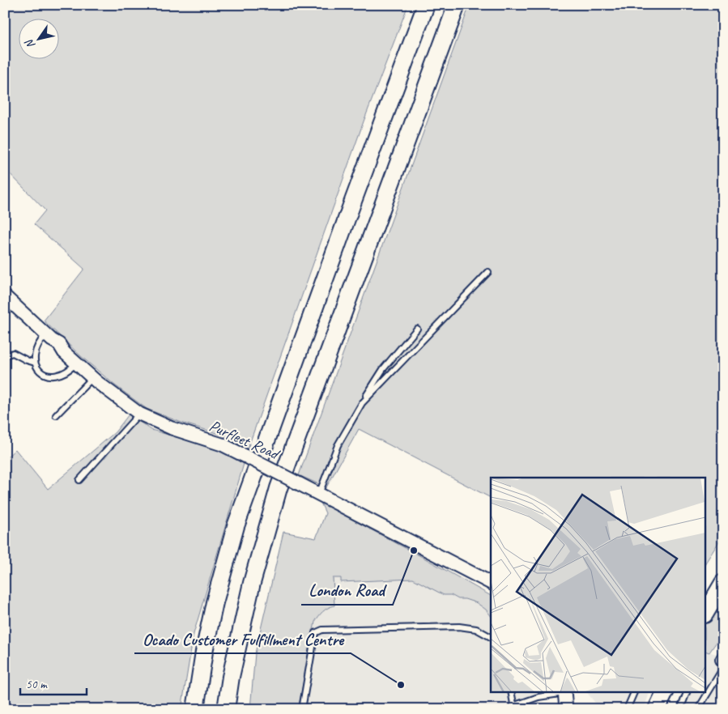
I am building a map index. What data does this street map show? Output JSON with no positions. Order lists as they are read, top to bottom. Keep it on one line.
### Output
{"streets":{"street":["Purfleet Road"]},"places":["London Road","Ocado Customer Fulfillment Centre"],"scale_bar":"50 m","north":"bottom left"}
